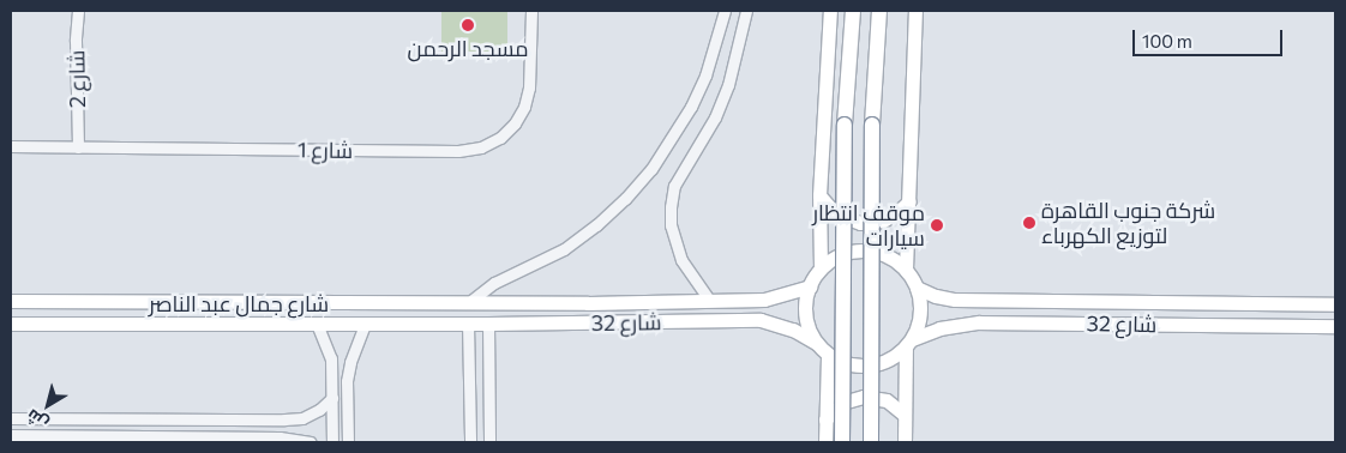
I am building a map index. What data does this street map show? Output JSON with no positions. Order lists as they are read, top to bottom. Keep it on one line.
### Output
{"streets":{"main road":["شارع جمال عبد الناصر","شارع 32"],"street":["شارع 2","شارع 1"]},"crossings":[["شارع 2","شارع 1"],["شارع جمال عبد الناصر","شارع 32"]],"places":["مسجد الرحمن","شركة جنوب القاهرة لتوزيع الكهرباء","موقف انتظار سيارات"],"scale_bar":"100 m","north":"bottom left"}
